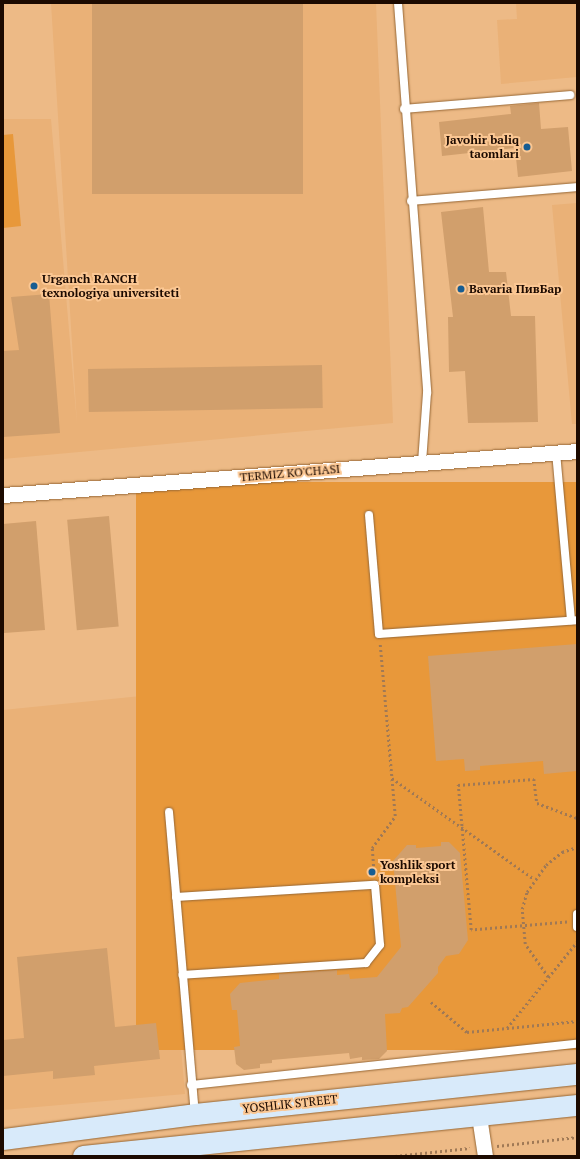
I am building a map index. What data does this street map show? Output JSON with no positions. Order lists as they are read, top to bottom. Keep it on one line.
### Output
{"streets":{"main road":["YOSHLIK STREET"],"street":["TERMIZ KO'CHASI"]},"places":["Javohir baliq taomlari","Urganch RANCH texnologiya universiteti","Bavaria ПивБар","Yoshlik sport kompleksi"]}
